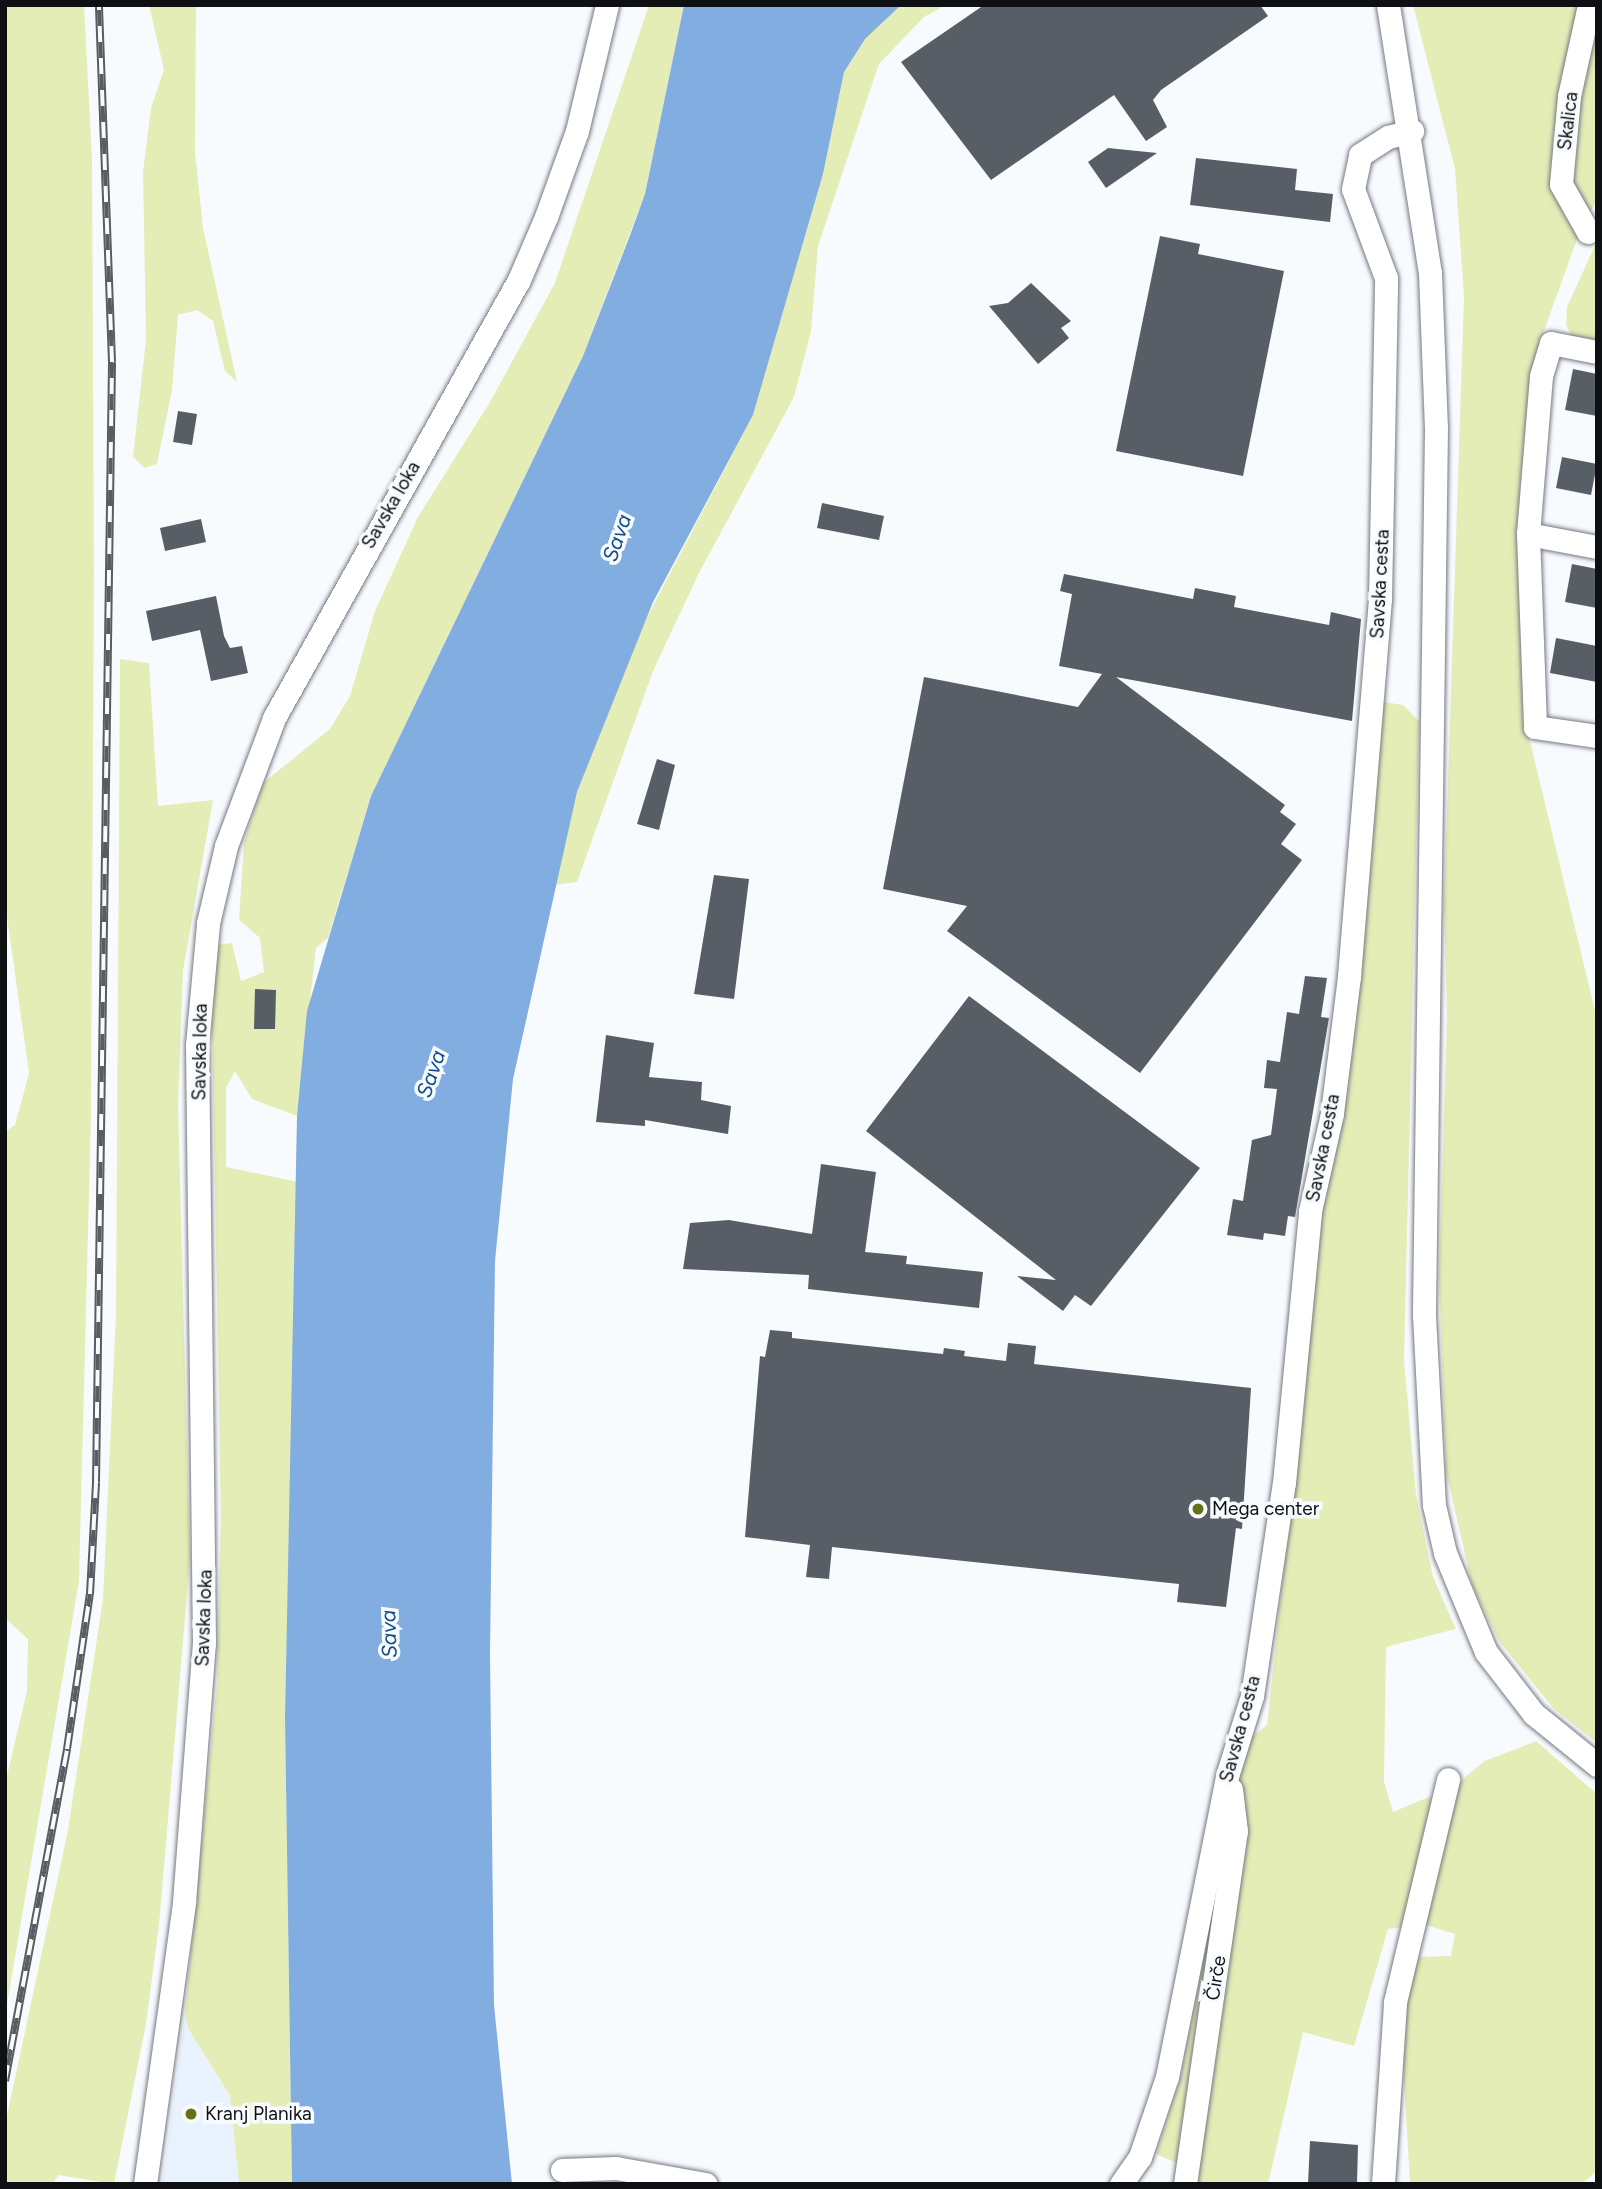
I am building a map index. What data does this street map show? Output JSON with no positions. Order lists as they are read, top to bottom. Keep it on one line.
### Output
{"streets":{"street":["Skalica","Savska loka","Savska cesta","Čirče"]},"crossings":[["Savska cesta","Čirče"]],"water":["Sava"],"places":["Mega center","Kranj Planika"]}
